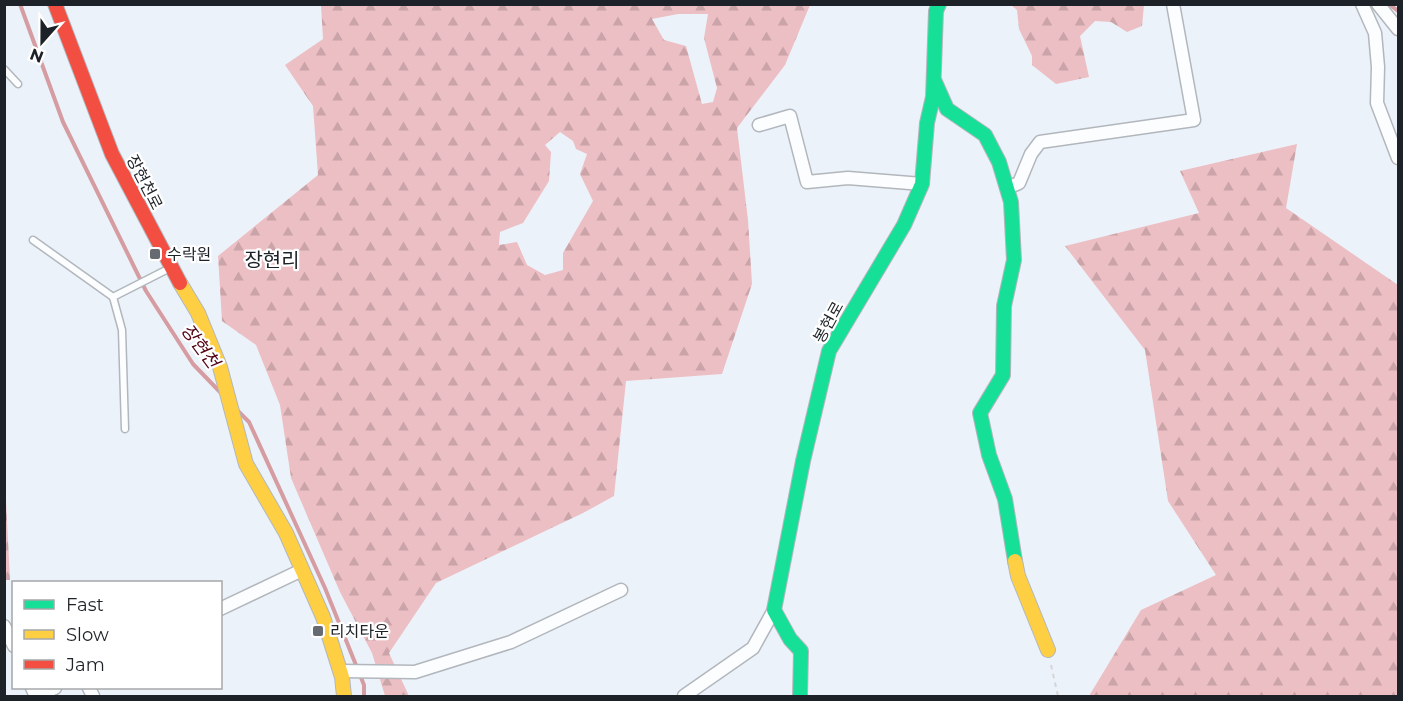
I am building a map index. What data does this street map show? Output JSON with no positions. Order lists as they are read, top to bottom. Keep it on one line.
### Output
{"streets":{"street":["장현천로","봉현로"]},"districts":["장현리"],"water":["장현천"],"places":{"transit":["수락원","리치타운"]},"legend":["Fast","Slow","Jam"],"north":"bottom"}
